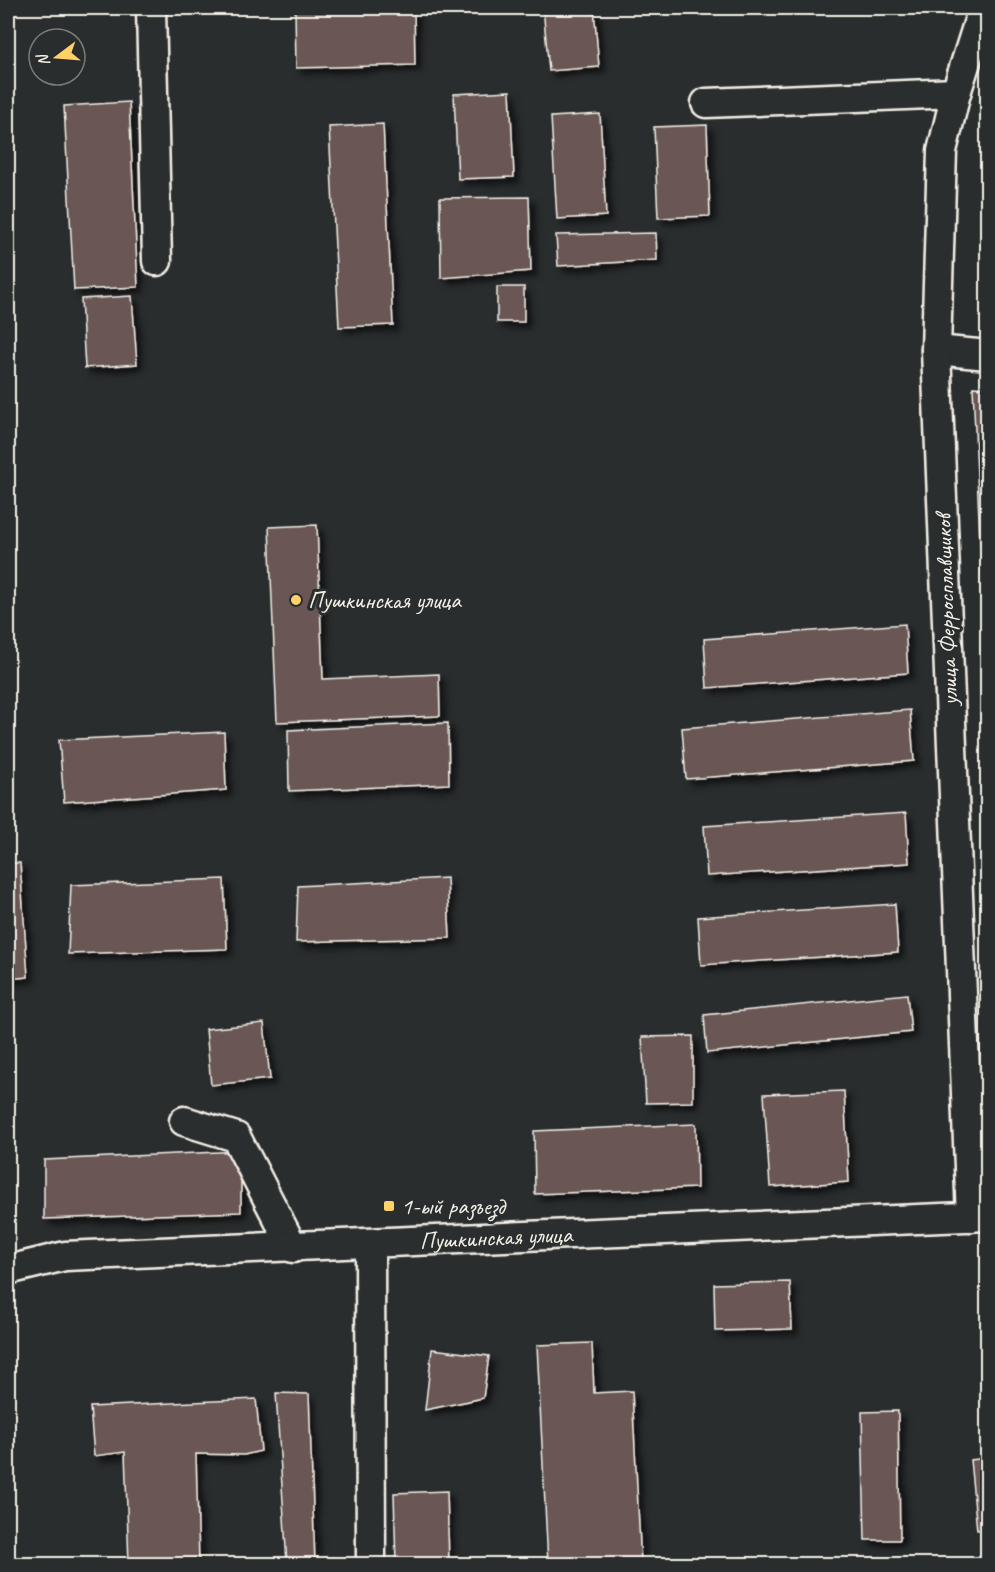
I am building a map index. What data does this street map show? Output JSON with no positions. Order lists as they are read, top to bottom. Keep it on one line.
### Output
{"streets":{"street":["улица Ферросплавщиков","Пушкинская улица"]},"crossings":[["улица Ферросплавщиков","Пушкинская улица"]],"places":{"other":["Пушкинская улица"],"transit":["1-ый разъезд"]},"north":"left"}
